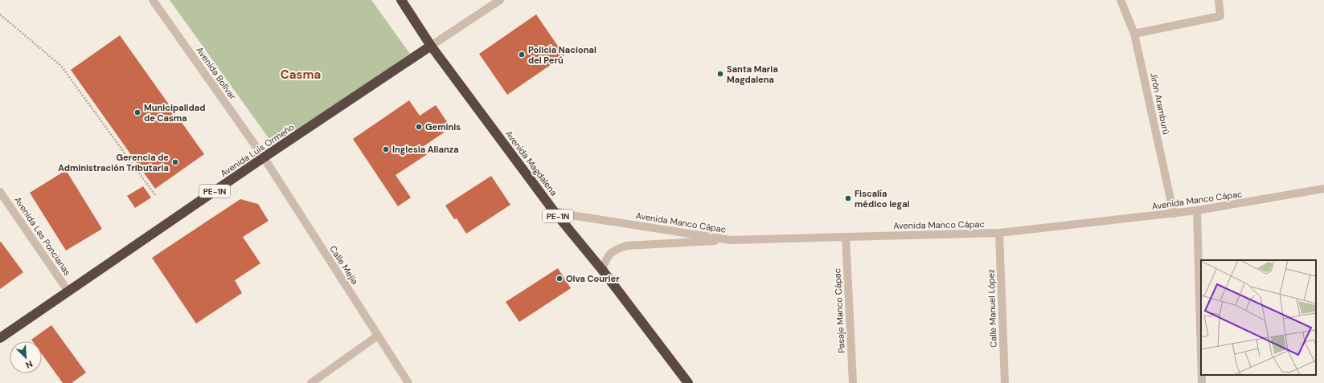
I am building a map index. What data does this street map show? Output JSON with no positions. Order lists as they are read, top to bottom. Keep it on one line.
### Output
{"streets":{"highway":["Avenida Luis Ormeño","Avenida Magdalena","PE-1N"],"street":["Avenida Bolívar","Jirón Aramburú","Avenida Manco Cápac","Avenida Las Poncianas","Calle Mejía","Calle Manuel López","Pasaje Manco Cápac"]},"crossings":[["Avenida Bolívar","Avenida Luis Ormeño"],["Avenida Bolívar","Calle Mejía"],["Jirón Aramburú","Avenida Manco Cápac"],["Avenida Luis Ormeño","Avenida Magdalena"],["Avenida Luis Ormeño","PE-1N"],["Avenida Luis Ormeño","Avenida Las Poncianas"],["Avenida Luis Ormeño","Calle Mejía"],["Avenida Magdalena","PE-1N"],["Avenida Magdalena","Avenida Manco Cápac"],["Avenida Manco Cápac","Calle Manuel López"],["Avenida Manco Cápac","Pasaje Manco Cápac"]],"districts":["Casma"],"places":["Policía Nacional del Perú","Santa Maria Magdalena","Municipalidad de Casma","Geminis","Inglesia Alianza","Gerencia de Administración Tributaria","Fiscalía médico legal","Olva Courier"],"north":"bottom right"}
